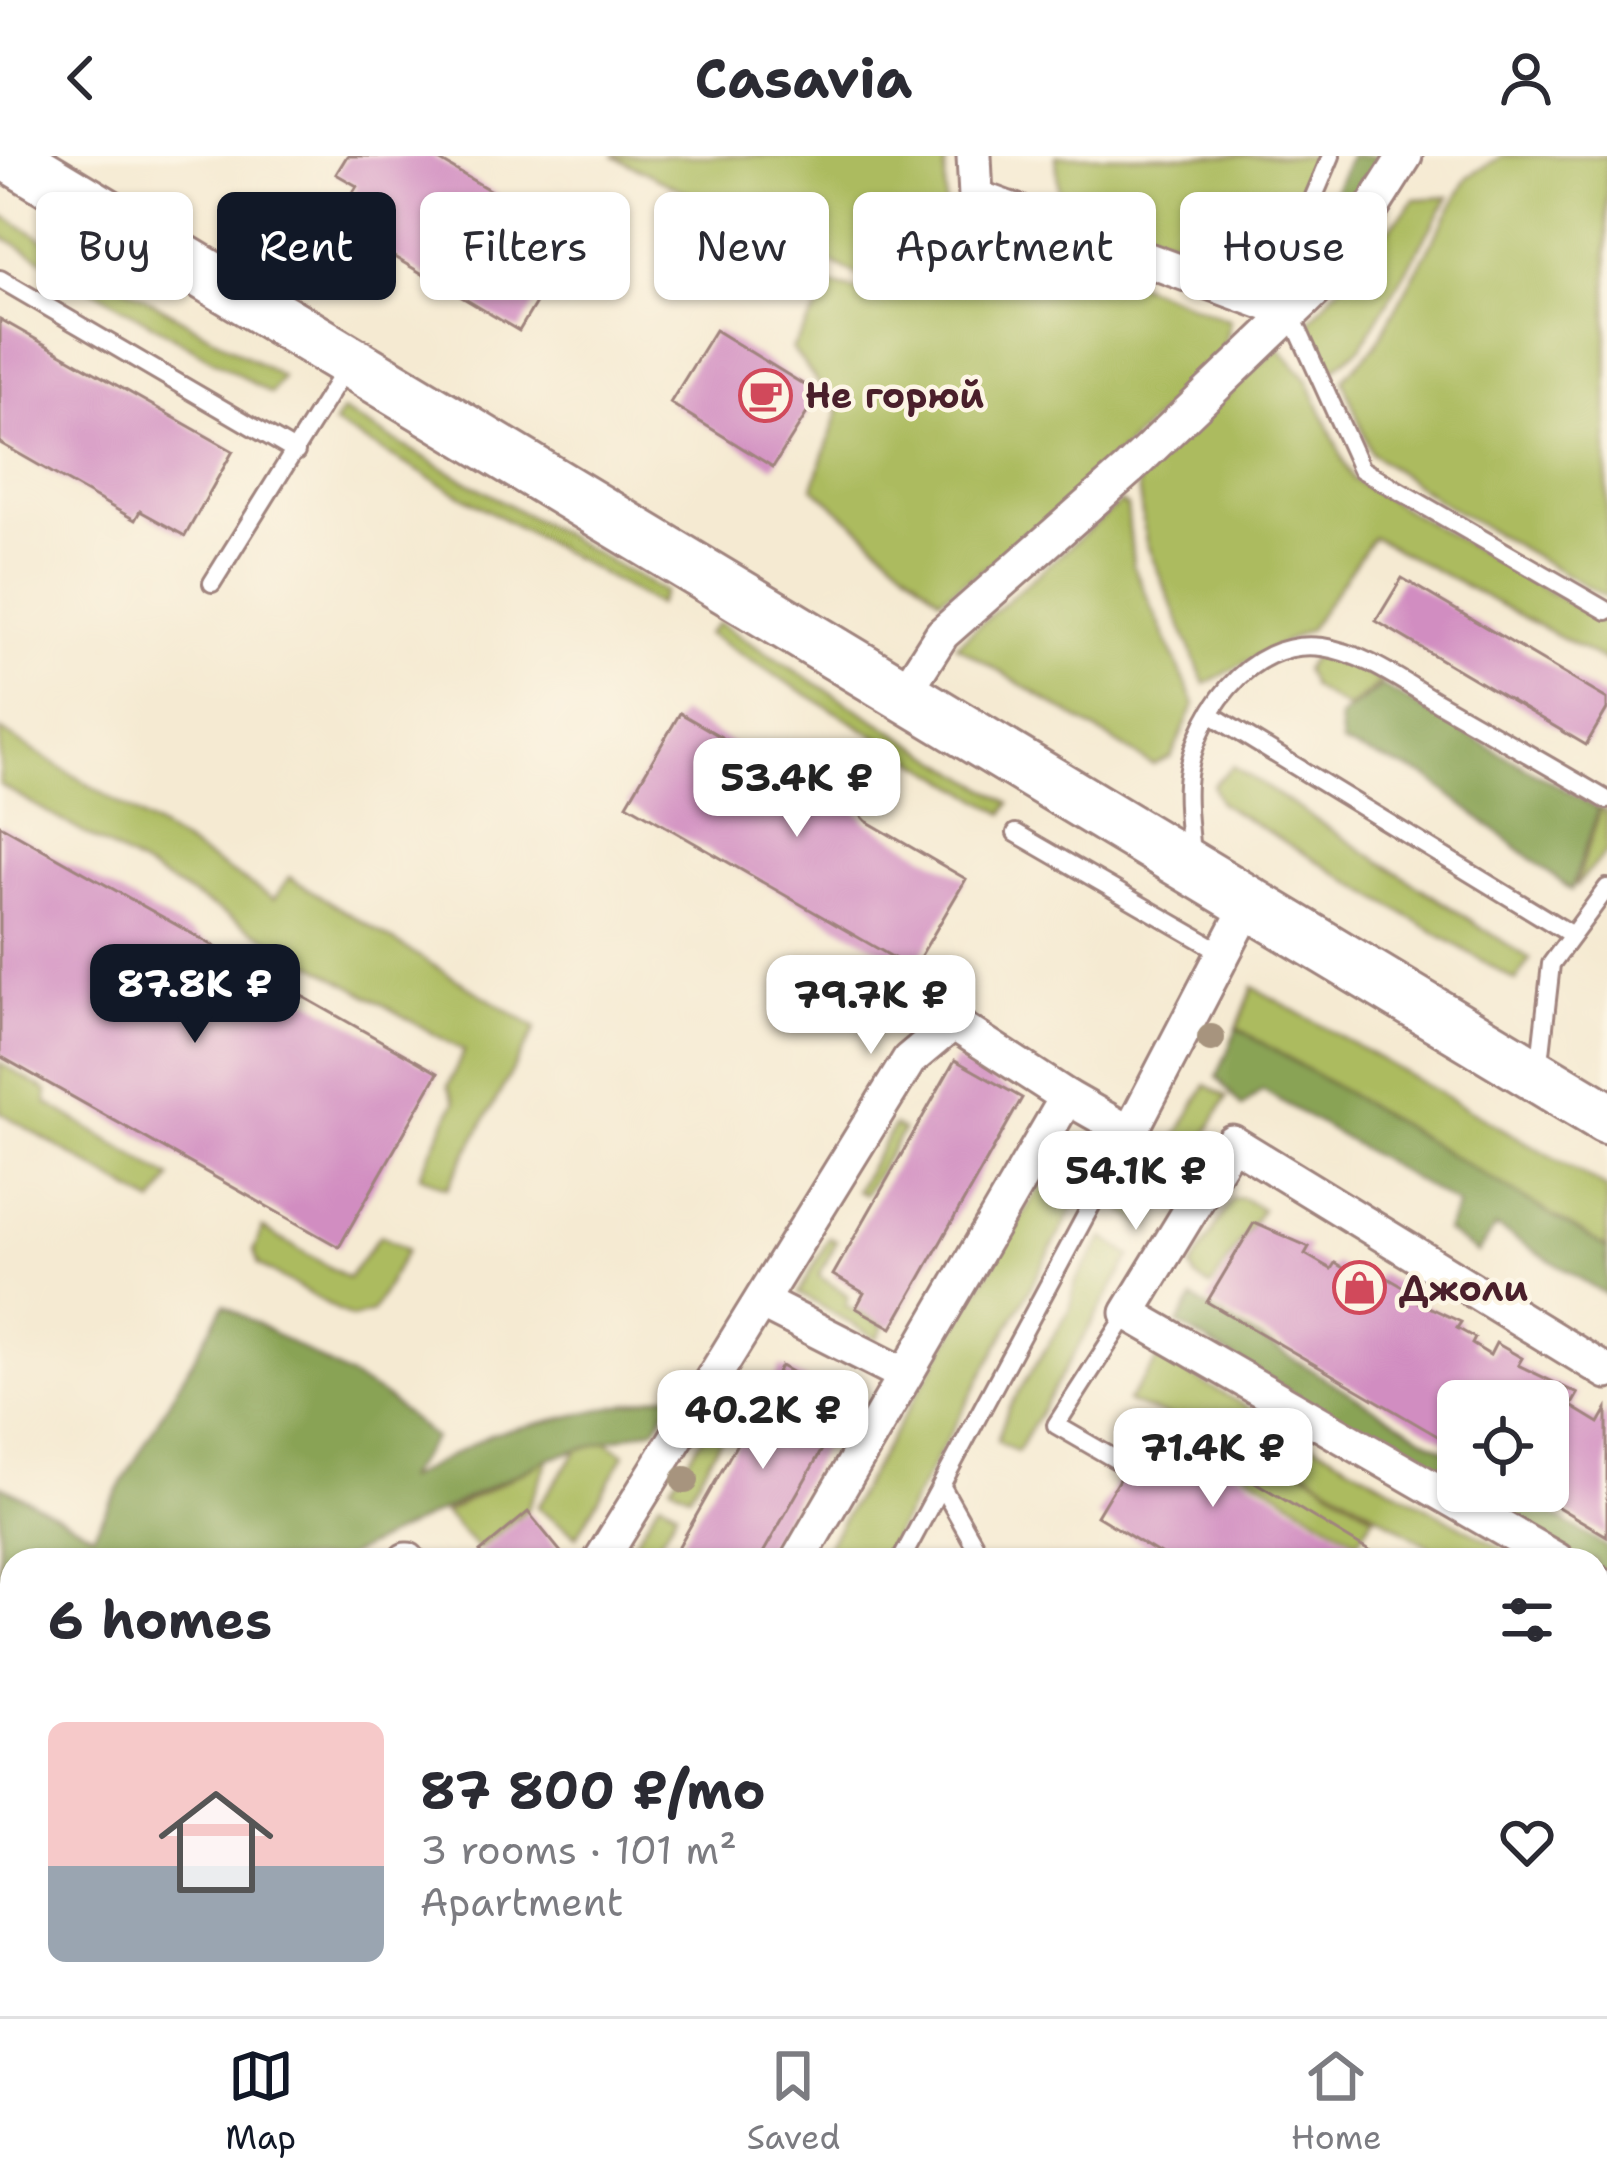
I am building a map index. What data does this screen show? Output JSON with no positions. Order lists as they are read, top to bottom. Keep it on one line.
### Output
{"places":{"cafe":["Не горюй"],"shop":["Джоли"]},"page":{"header":"Casavia","chip":["Buy","Rent","Filters","New","Apartment","House"],"price":["53.4K ₽","87.8K ₽","79.7K ₽","54.1K ₽","40.2K ₽","71.4K ₽"],"heading":"6 homes","list":[{"name":"87 800 ₽/mo","note":"3 rooms · 101 m² · Apartment"}],"tabs":["Map","Saved","Home"]}}
